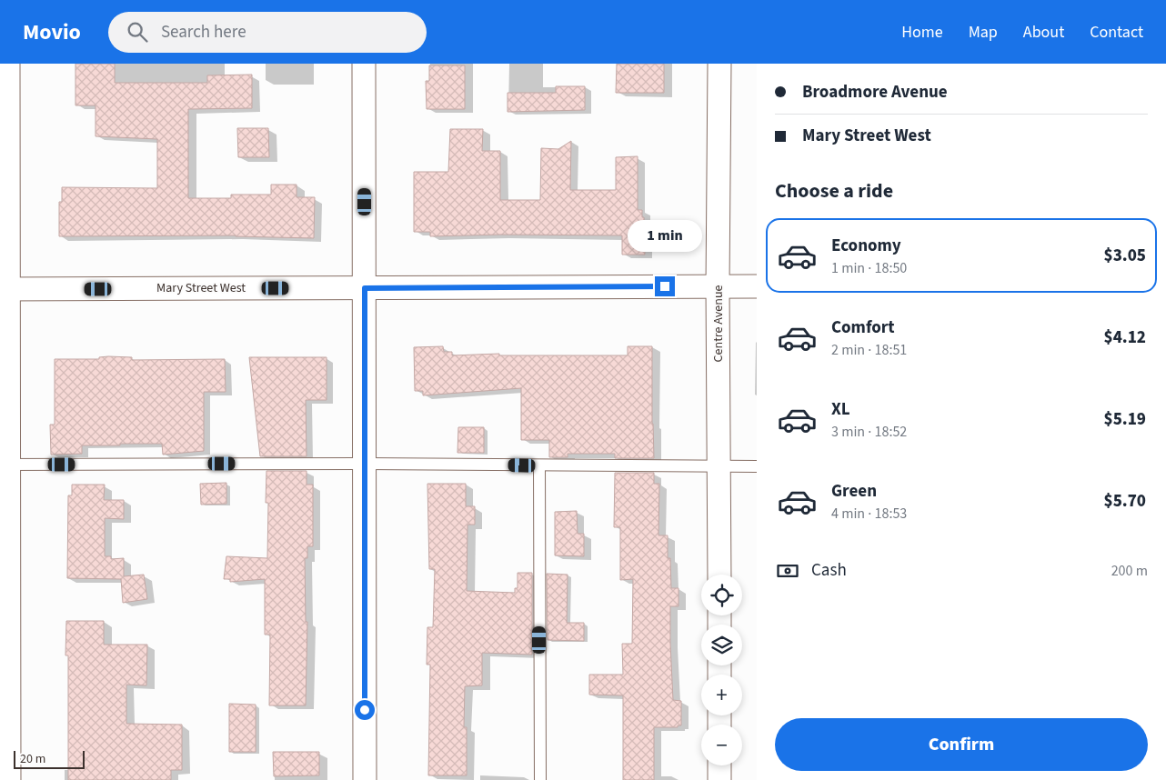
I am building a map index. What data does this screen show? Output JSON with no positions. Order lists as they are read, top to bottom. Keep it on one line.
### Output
{"streets":{"street":["Mary Street West","Centre Avenue"]},"crossings":[["Mary Street West","Centre Avenue"]],"scale_bar":"20 m","page":{"header":"Movio","search":"Search here","nav":["Home","Map","About","Contact"],"banner":["Broadmore Avenue","Mary Street West"],"heading":"Choose a ride","list":[{"name":"Economy","note":"1 min · 18:50","value":"$3.05"},{"name":"Comfort","note":"2 min · 18:51","value":"$4.12"},{"name":"XL","note":"3 min · 18:52","value":"$5.19"},{"name":"Green","note":"4 min · 18:53","value":"$5.70"}],"bubble":"1 min","pay":["Cash","200 m"],"map_buttons":["+","−"],"buttons":"Confirm","scale":"20 m"}}
